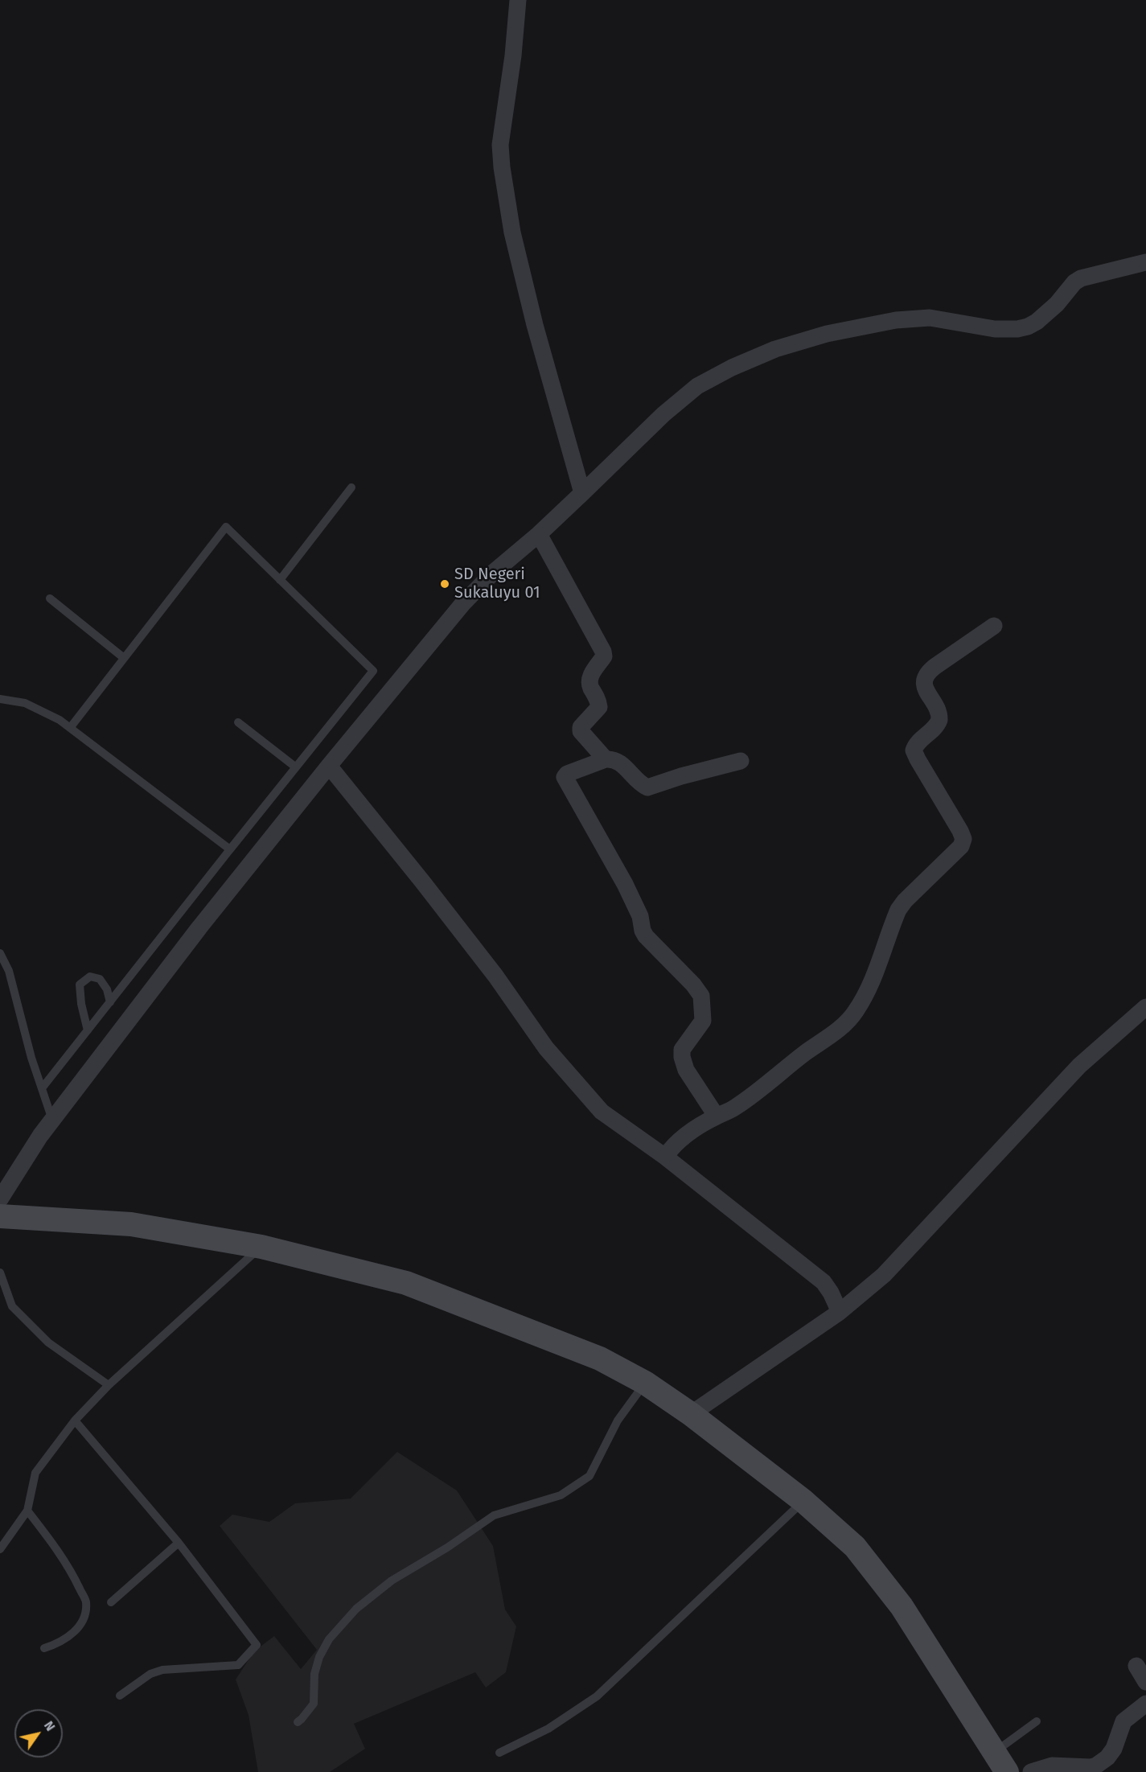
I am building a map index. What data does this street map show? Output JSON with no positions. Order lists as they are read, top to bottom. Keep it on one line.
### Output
{"places":["SD Negeri Sukaluyu 01"],"north":"top right"}
